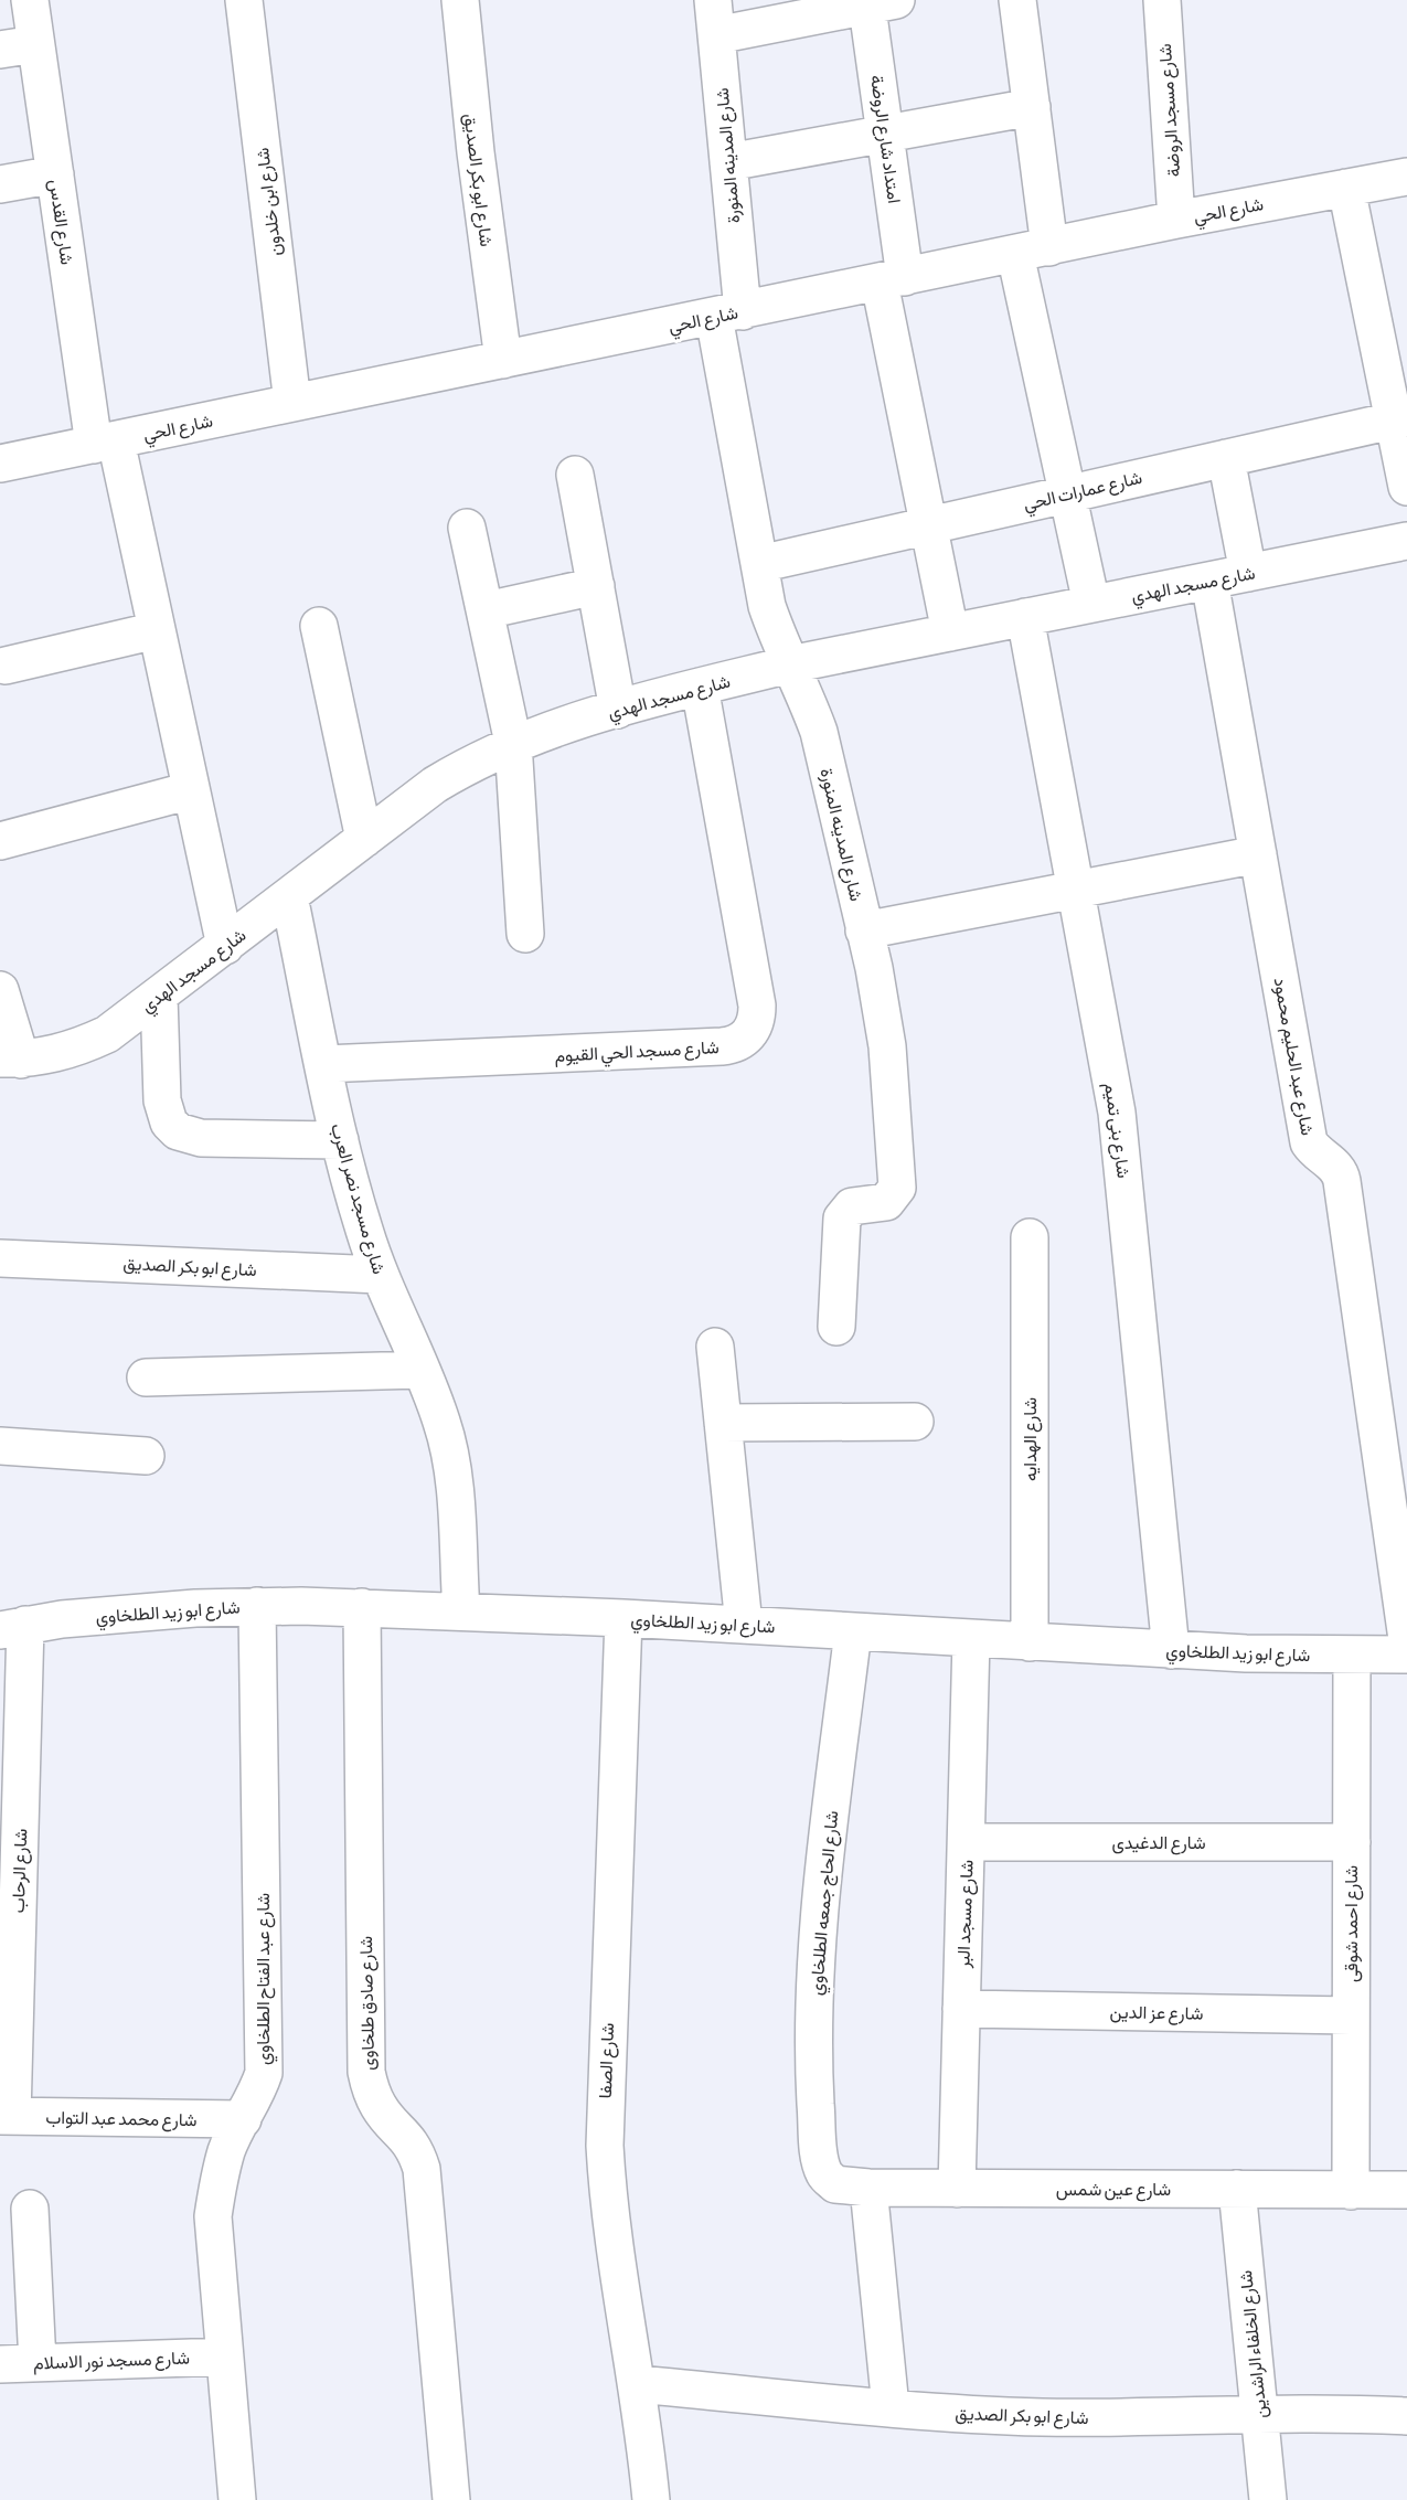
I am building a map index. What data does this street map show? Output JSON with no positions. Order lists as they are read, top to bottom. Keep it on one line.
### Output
{"streets":{"street":["شارع مسجد الروضة","امتداد شارع الروضة","شارع المدينه المنورة","شارع ابو بكر الصديق","شارع ابن خلدون","شارع الحي","شارع القدس","شارع عمارات الحي","شارع مسجد الهدي","شارع مسجد الحي القيوم","شارع عبد الحليم محمود","شارع بنى تميم","شارع مسجد نصر العرب","شارع الهدايه","شارع ابو زيد الطلخاوي","شارع الدغيدى","شارع الرحاب","شارع الحاج جمعه الطلخاوي","شارع مسجد البر","شارع احمد شوقى","شارع عبد الفتاح الطلخاوي","شارع صادق طلخاوى","شارع عز الدين","شارع الصفا","شارع محمد عبد التواب","شارع عين شمس","شارع الخلفاء الراشدين","شارع مسجد نور الاسلام"]},"crossings":[["شارع مسجد الروضة","شارع الحي"],["امتداد شارع الروضة","شارع الحي"],["امتداد شارع الروضة","شارع عمارات الحي"],["امتداد شارع الروضة","شارع مسجد الهدي"],["شارع المدينه المنورة","شارع الحي"],["شارع المدينه المنورة","شارع عمارات الحي"],["شارع المدينه المنورة","شارع مسجد الهدي"],["شارع ابو بكر الصديق","شارع الحي"],["شارع ابو بكر الصديق","شارع مسجد نصر العرب"],["شارع ابو بكر الصديق","شارع الصفا"],["شارع ابو بكر الصديق","شارع الخلفاء الراشدين"],["شارع ابن خلدون","شارع الحي"],["شارع الحي","شارع القدس"],["شارع القدس","شارع مسجد الهدي"],["شارع مسجد الهدي","شارع مسجد الحي القيوم"],["شارع مسجد الهدي","شارع عبد الحليم محمود"],["شارع مسجد الهدي","شارع بنى تميم"],["شارع مسجد الهدي","شارع مسجد نصر العرب"],["شارع مسجد الحي القيوم","شارع مسجد نصر العرب"],["شارع بنى تميم","شارع ابو زيد الطلخاوي"],["شارع مسجد نصر العرب","شارع ابو زيد الطلخاوي"],["شارع الهدايه","شارع ابو زيد الطلخاوي"],["شارع ابو زيد الطلخاوي","شارع الرحاب"],["شارع ابو زيد الطلخاوي","شارع الحاج جمعه الطلخاوي"],["شارع ابو زيد الطلخاوي","شارع مسجد البر"],["شارع ابو زيد الطلخاوي","شارع احمد شوقى"],["شارع ابو زيد الطلخاوي","شارع عبد الفتاح الطلخاوي"],["شارع ابو زيد الطلخاوي","شارع صادق طلخاوى"],["شارع ابو زيد الطلخاوي","شارع الصفا"],["شارع الدغيدى","شارع مسجد البر"],["شارع الدغيدى","شارع احمد شوقى"],["شارع الرحاب","شارع محمد عبد التواب"],["شارع الحاج جمعه الطلخاوي","شارع عين شمس"],["شارع مسجد البر","شارع عز الدين"],["شارع مسجد البر","شارع عين شمس"],["شارع احمد شوقى","شارع عز الدين"],["شارع احمد شوقى","شارع عين شمس"],["شارع عبد الفتاح الطلخاوي","شارع محمد عبد التواب"],["شارع عبد الفتاح الطلخاوي","شارع مسجد نور الاسلام"],["شارع عين شمس","شارع الخلفاء الراشدين"]]}
